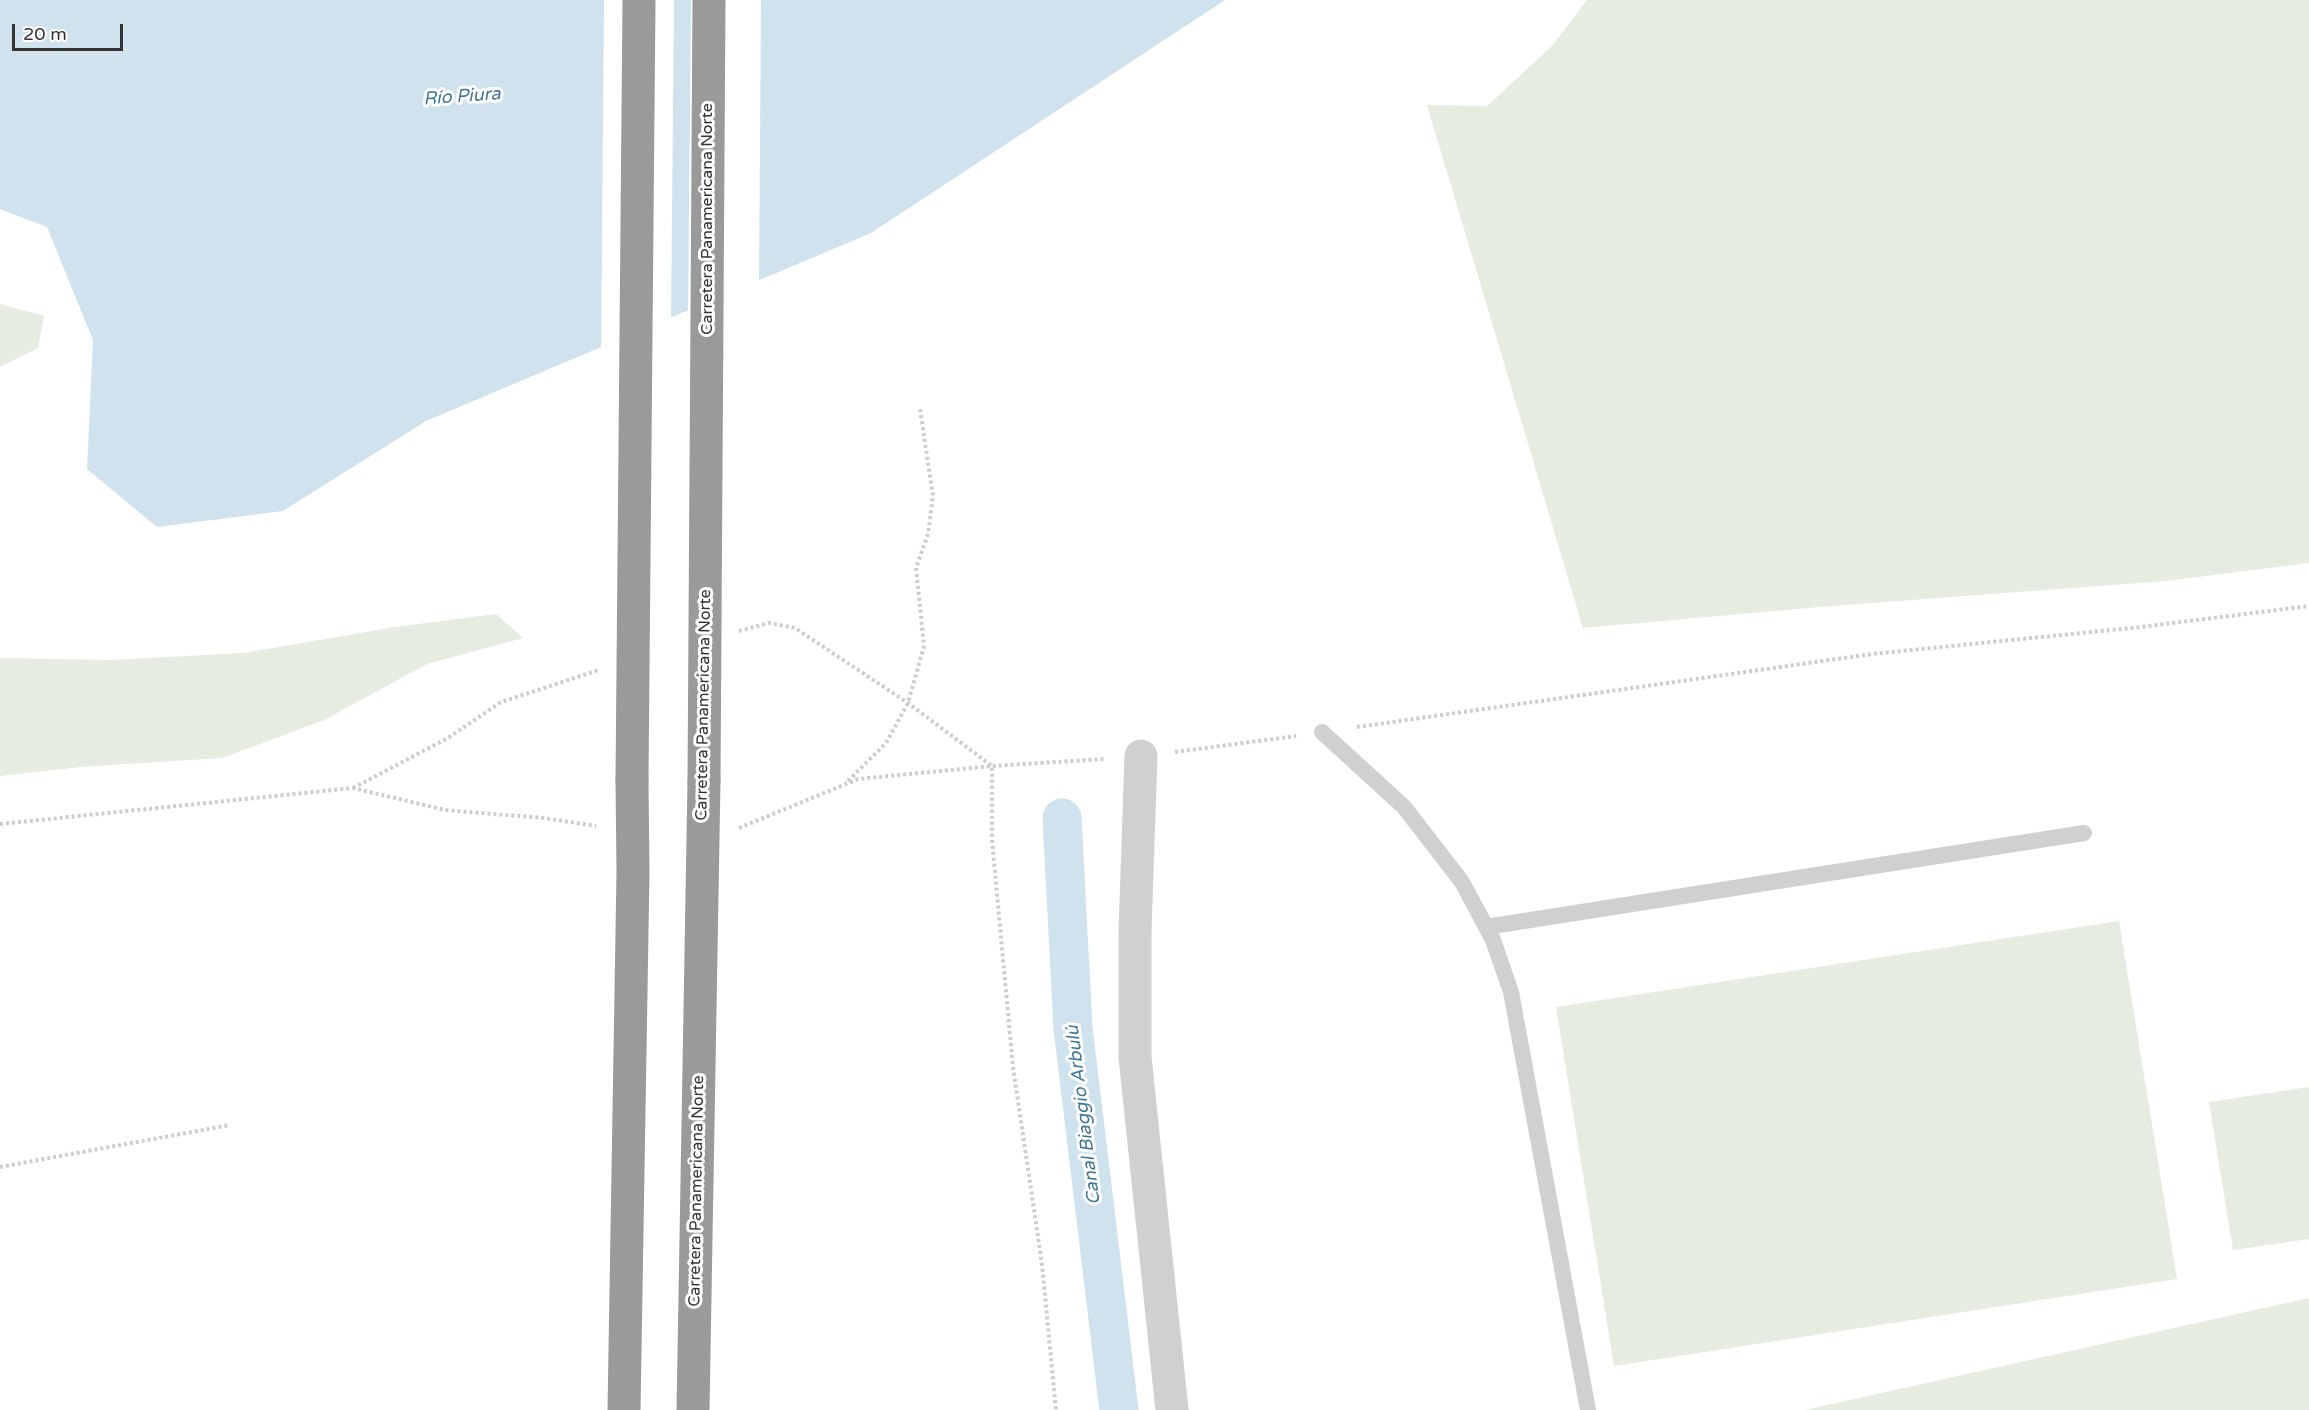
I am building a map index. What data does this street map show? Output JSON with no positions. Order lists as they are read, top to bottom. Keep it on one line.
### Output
{"streets":{"highway":["Carretera Panamericana Norte"]},"water":["Río Piura","Canal Biaggio Arbulú"],"scale_bar":"20 m"}
